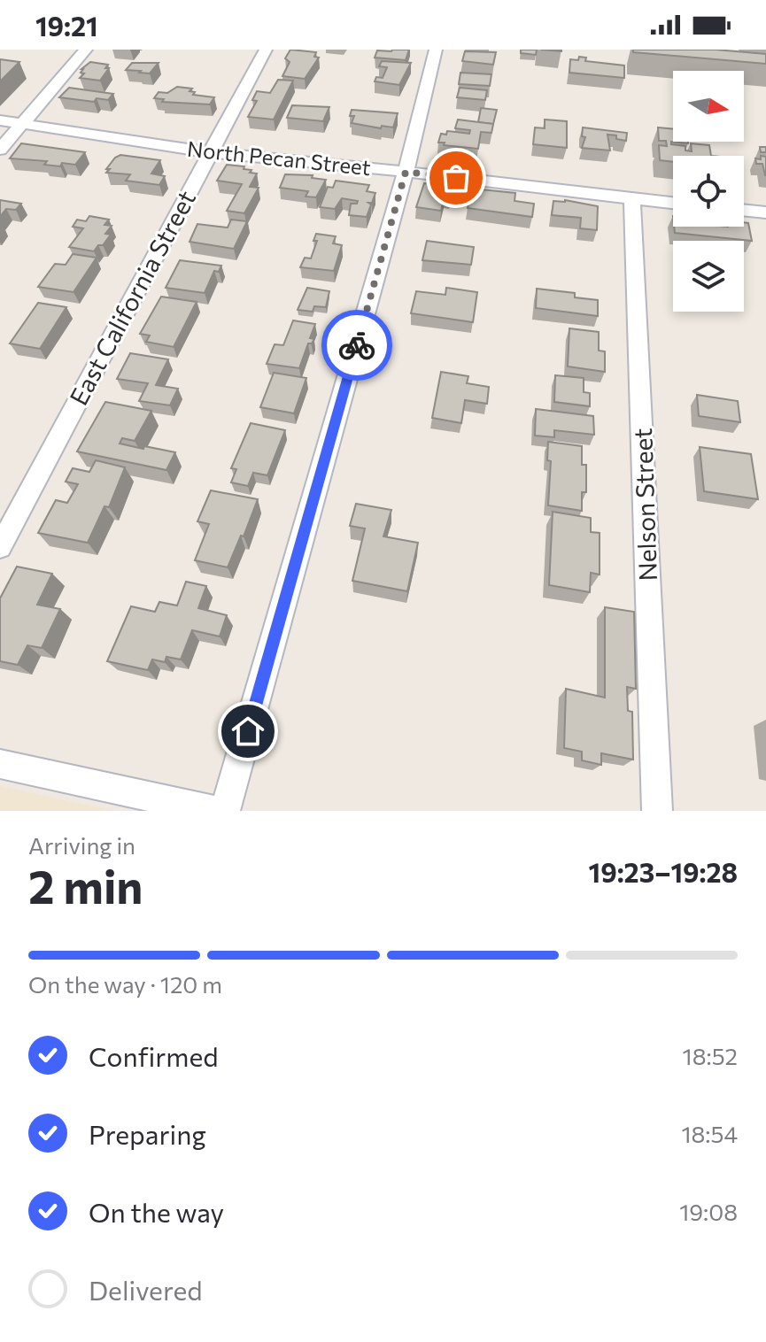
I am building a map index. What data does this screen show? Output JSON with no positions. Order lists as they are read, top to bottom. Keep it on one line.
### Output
{"streets":{"street":["North Pecan Street","East California Street","Nelson Street"]},"crossings":[["North Pecan Street","East California Street"],["North Pecan Street","Nelson Street"]],"north":"right","page":{"status":"19:21","heading":["2 min","Arriving in","19:23–19:28"],"bar":"On the way · 120 m","list":[["Confirmed","18:52"],["Preparing","18:54"],["On the way","19:08"],"Delivered"]}}
